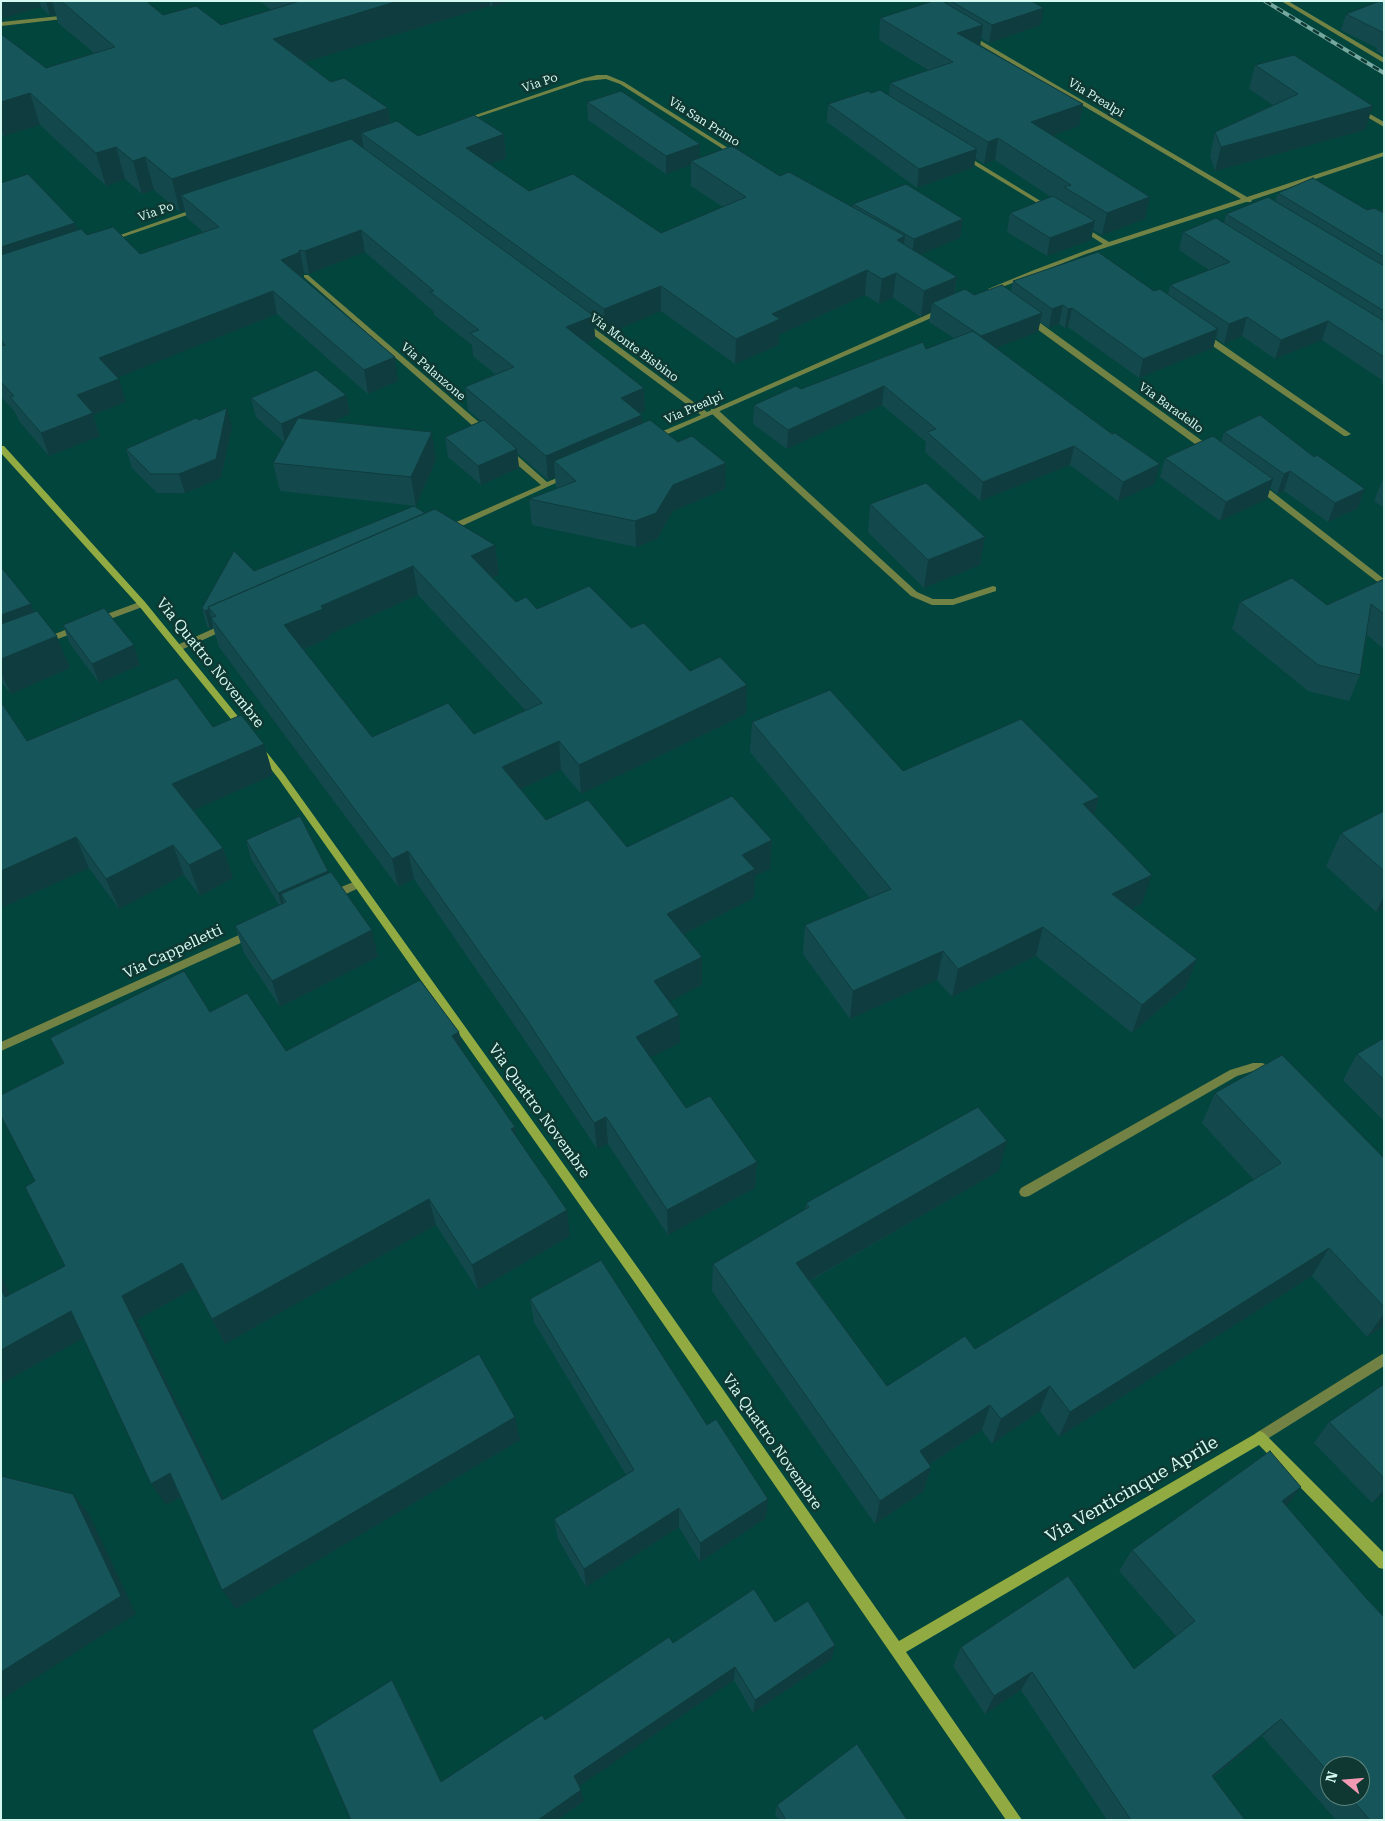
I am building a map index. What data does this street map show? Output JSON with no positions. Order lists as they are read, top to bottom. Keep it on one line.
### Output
{"streets":{"street":["Via Po","Via Prealpi","Via San Primo","Via Monte Bisbino","Via Palanzone","Via Baradello","Via Quattro Novembre","Via Cappelletti","Via Venticinque Aprile"]},"crossings":[["Via Po","Via San Primo"],["Via Prealpi","Via Monte Bisbino"],["Via Quattro Novembre","Via Venticinque Aprile"]],"north":"left"}
